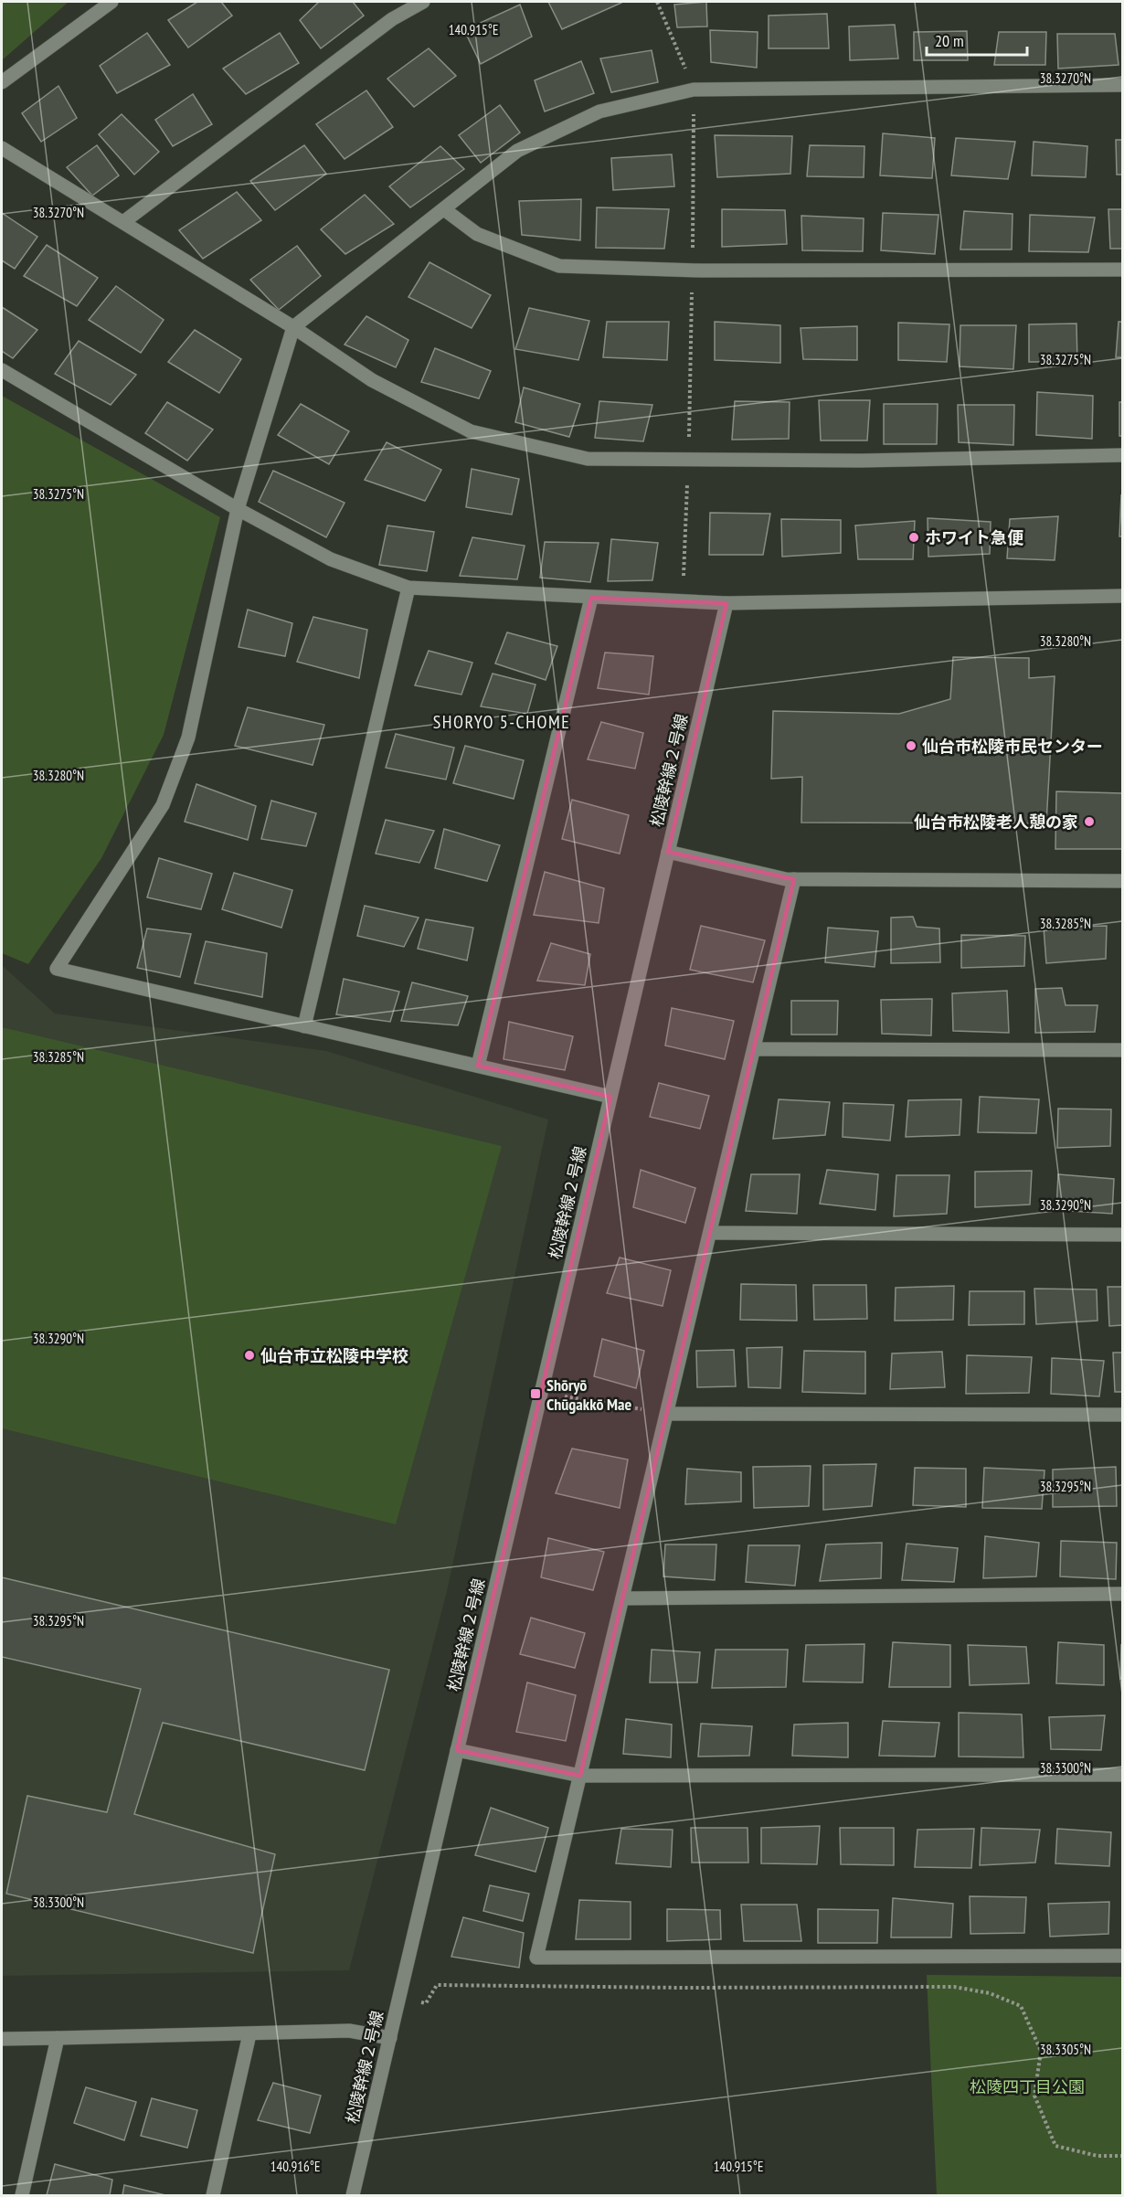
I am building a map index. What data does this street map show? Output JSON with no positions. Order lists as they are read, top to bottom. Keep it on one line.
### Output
{"streets":{"street":["松陵幹線２号線"]},"districts":["SHORYO 5-CHOME"],"parks":["松陵四丁目公園"],"places":{"other":["ホワイト急便","仙台市松陵市民センター","仙台市松陵老人憩の家","仙台市立松陵中学校"],"transit":["Shōryō Chūgakkō Mae"]},"scale_bar":"20 m","coordinates":["140.915°E","38.3270°N","38.3275°N","38.3280°N","38.3285°N","38.3290°N","38.3295°N","38.3300°N","38.3305°N","140.916°E"]}
